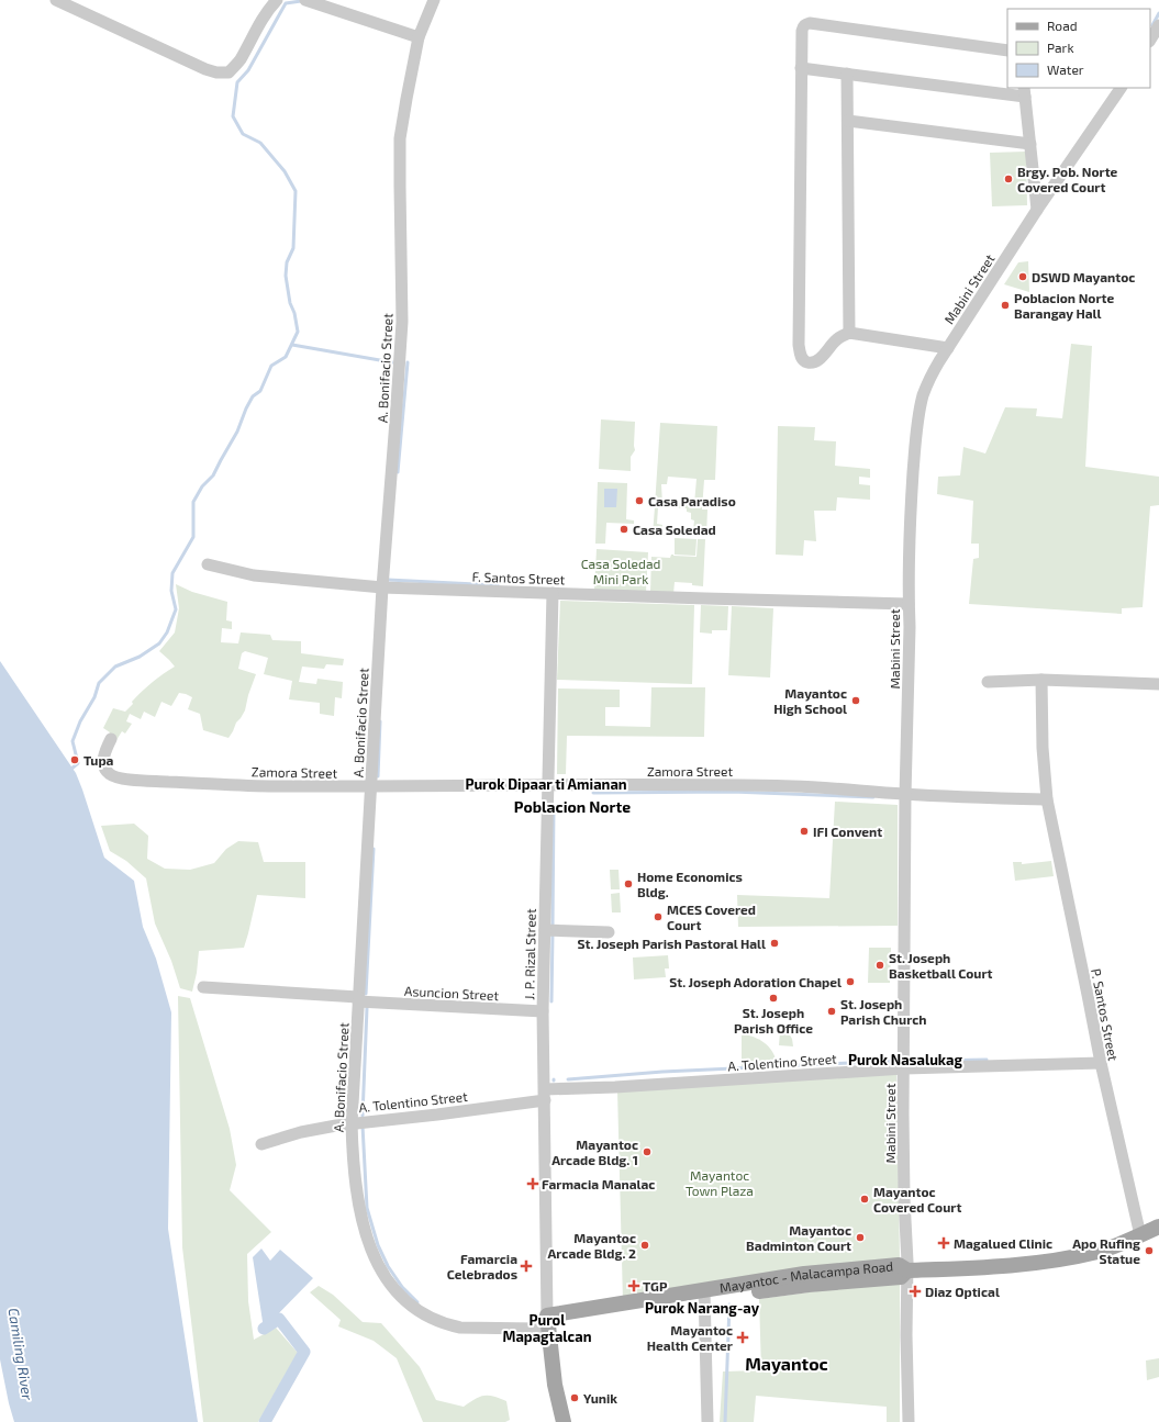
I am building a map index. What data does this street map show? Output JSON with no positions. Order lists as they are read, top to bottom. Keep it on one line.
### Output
{"streets":{"main road":["Mayantoc - Malacampa Road"],"street":["Mabini Street","A. Bonifacio Street","F. Santos Street","Zamora Street","J. P. Rizal Street","Asuncion Street","P. Santos Street","A. Tolentino Street"]},"crossings":[["Mabini Street","F. Santos Street"],["Mabini Street","Zamora Street"],["Mabini Street","A. Tolentino Street"],["Mabini Street","Mayantoc - Malacampa Road"],["A. Bonifacio Street","F. Santos Street"],["A. Bonifacio Street","Zamora Street"],["A. Bonifacio Street","J. P. Rizal Street"],["A. Bonifacio Street","Asuncion Street"],["A. Bonifacio Street","A. Tolentino Street"],["A. Bonifacio Street","Mayantoc - Malacampa Road"],["F. Santos Street","J. P. Rizal Street"],["Zamora Street","J. P. Rizal Street"],["Zamora Street","P. Santos Street"],["J. P. Rizal Street","Asuncion Street"],["J. P. Rizal Street","A. Tolentino Street"],["J. P. Rizal Street","Mayantoc - Malacampa Road"],["P. Santos Street","A. Tolentino Street"],["P. Santos Street","Mayantoc - Malacampa Road"]],"districts":["Purok Dipaar ti Amianan","Poblacion Norte","Purok Nasalukag","Purok Narang-ay","Purol Mapagtalcan","Mayantoc"],"water":["Camiling River"],"parks":["Casa Soledad Mini Park","Mayantoc Town Plaza"],"places":{"other":["Brgy. Pob. Norte Covered Court","DSWD Mayantoc","Poblacion Norte Barangay Hall","Casa Paradiso","Casa Soledad","Mayantoc High School","Tupa","IFI Convent","Home Economics Bldg.","MCES Covered Court","St. Joseph Parish Pastoral Hall","St. Joseph Basketball Court","St. Joseph Adoration Chapel","St. Joseph Parish Office","St. Joseph Parish Church","Mayantoc Arcade Bldg. 1","Mayantoc Covered Court","Mayantoc Badminton Court","Mayantoc Arcade Bldg. 2","Apo Rufing Statue","Yunik"],"health":["Farmacia Manalac","Magalued Clinic","Famarcia Celebrados","TGP","Diaz Optical","Mayantoc Health Center"]},"legend":["Road","Park","Water"]}
